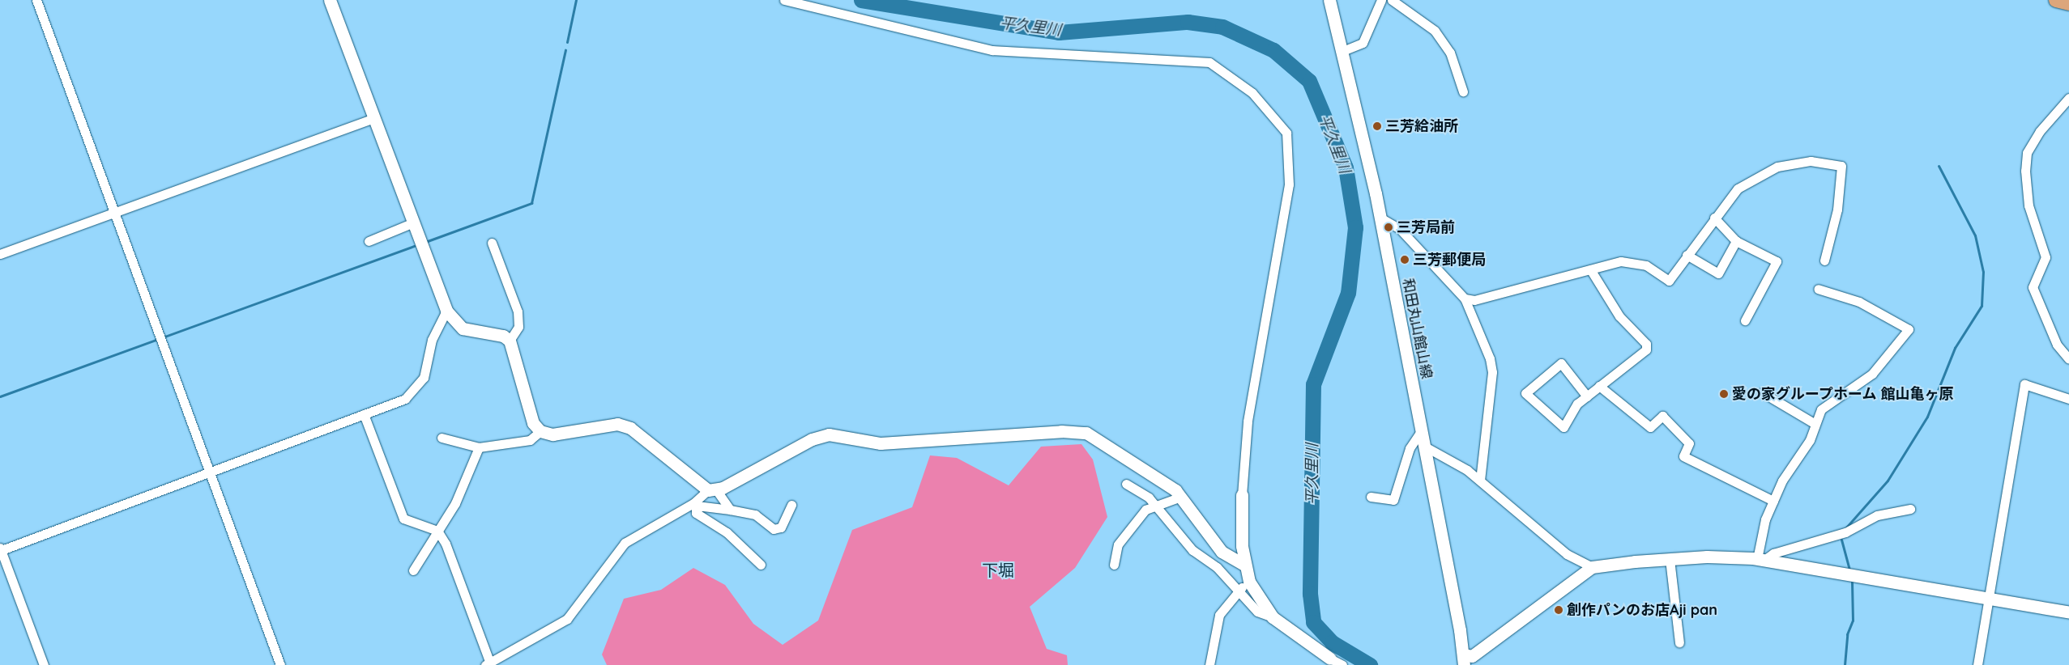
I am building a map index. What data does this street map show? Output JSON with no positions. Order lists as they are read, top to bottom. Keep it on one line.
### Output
{"streets":{"street":["和田丸山館山線"]},"districts":["下堀"],"water":["平久里川"],"places":["三芳給油所","三芳局前","三芳郵便局","愛の家グループホーム 館山亀ヶ原","創作パンのお店Aji pan"]}
